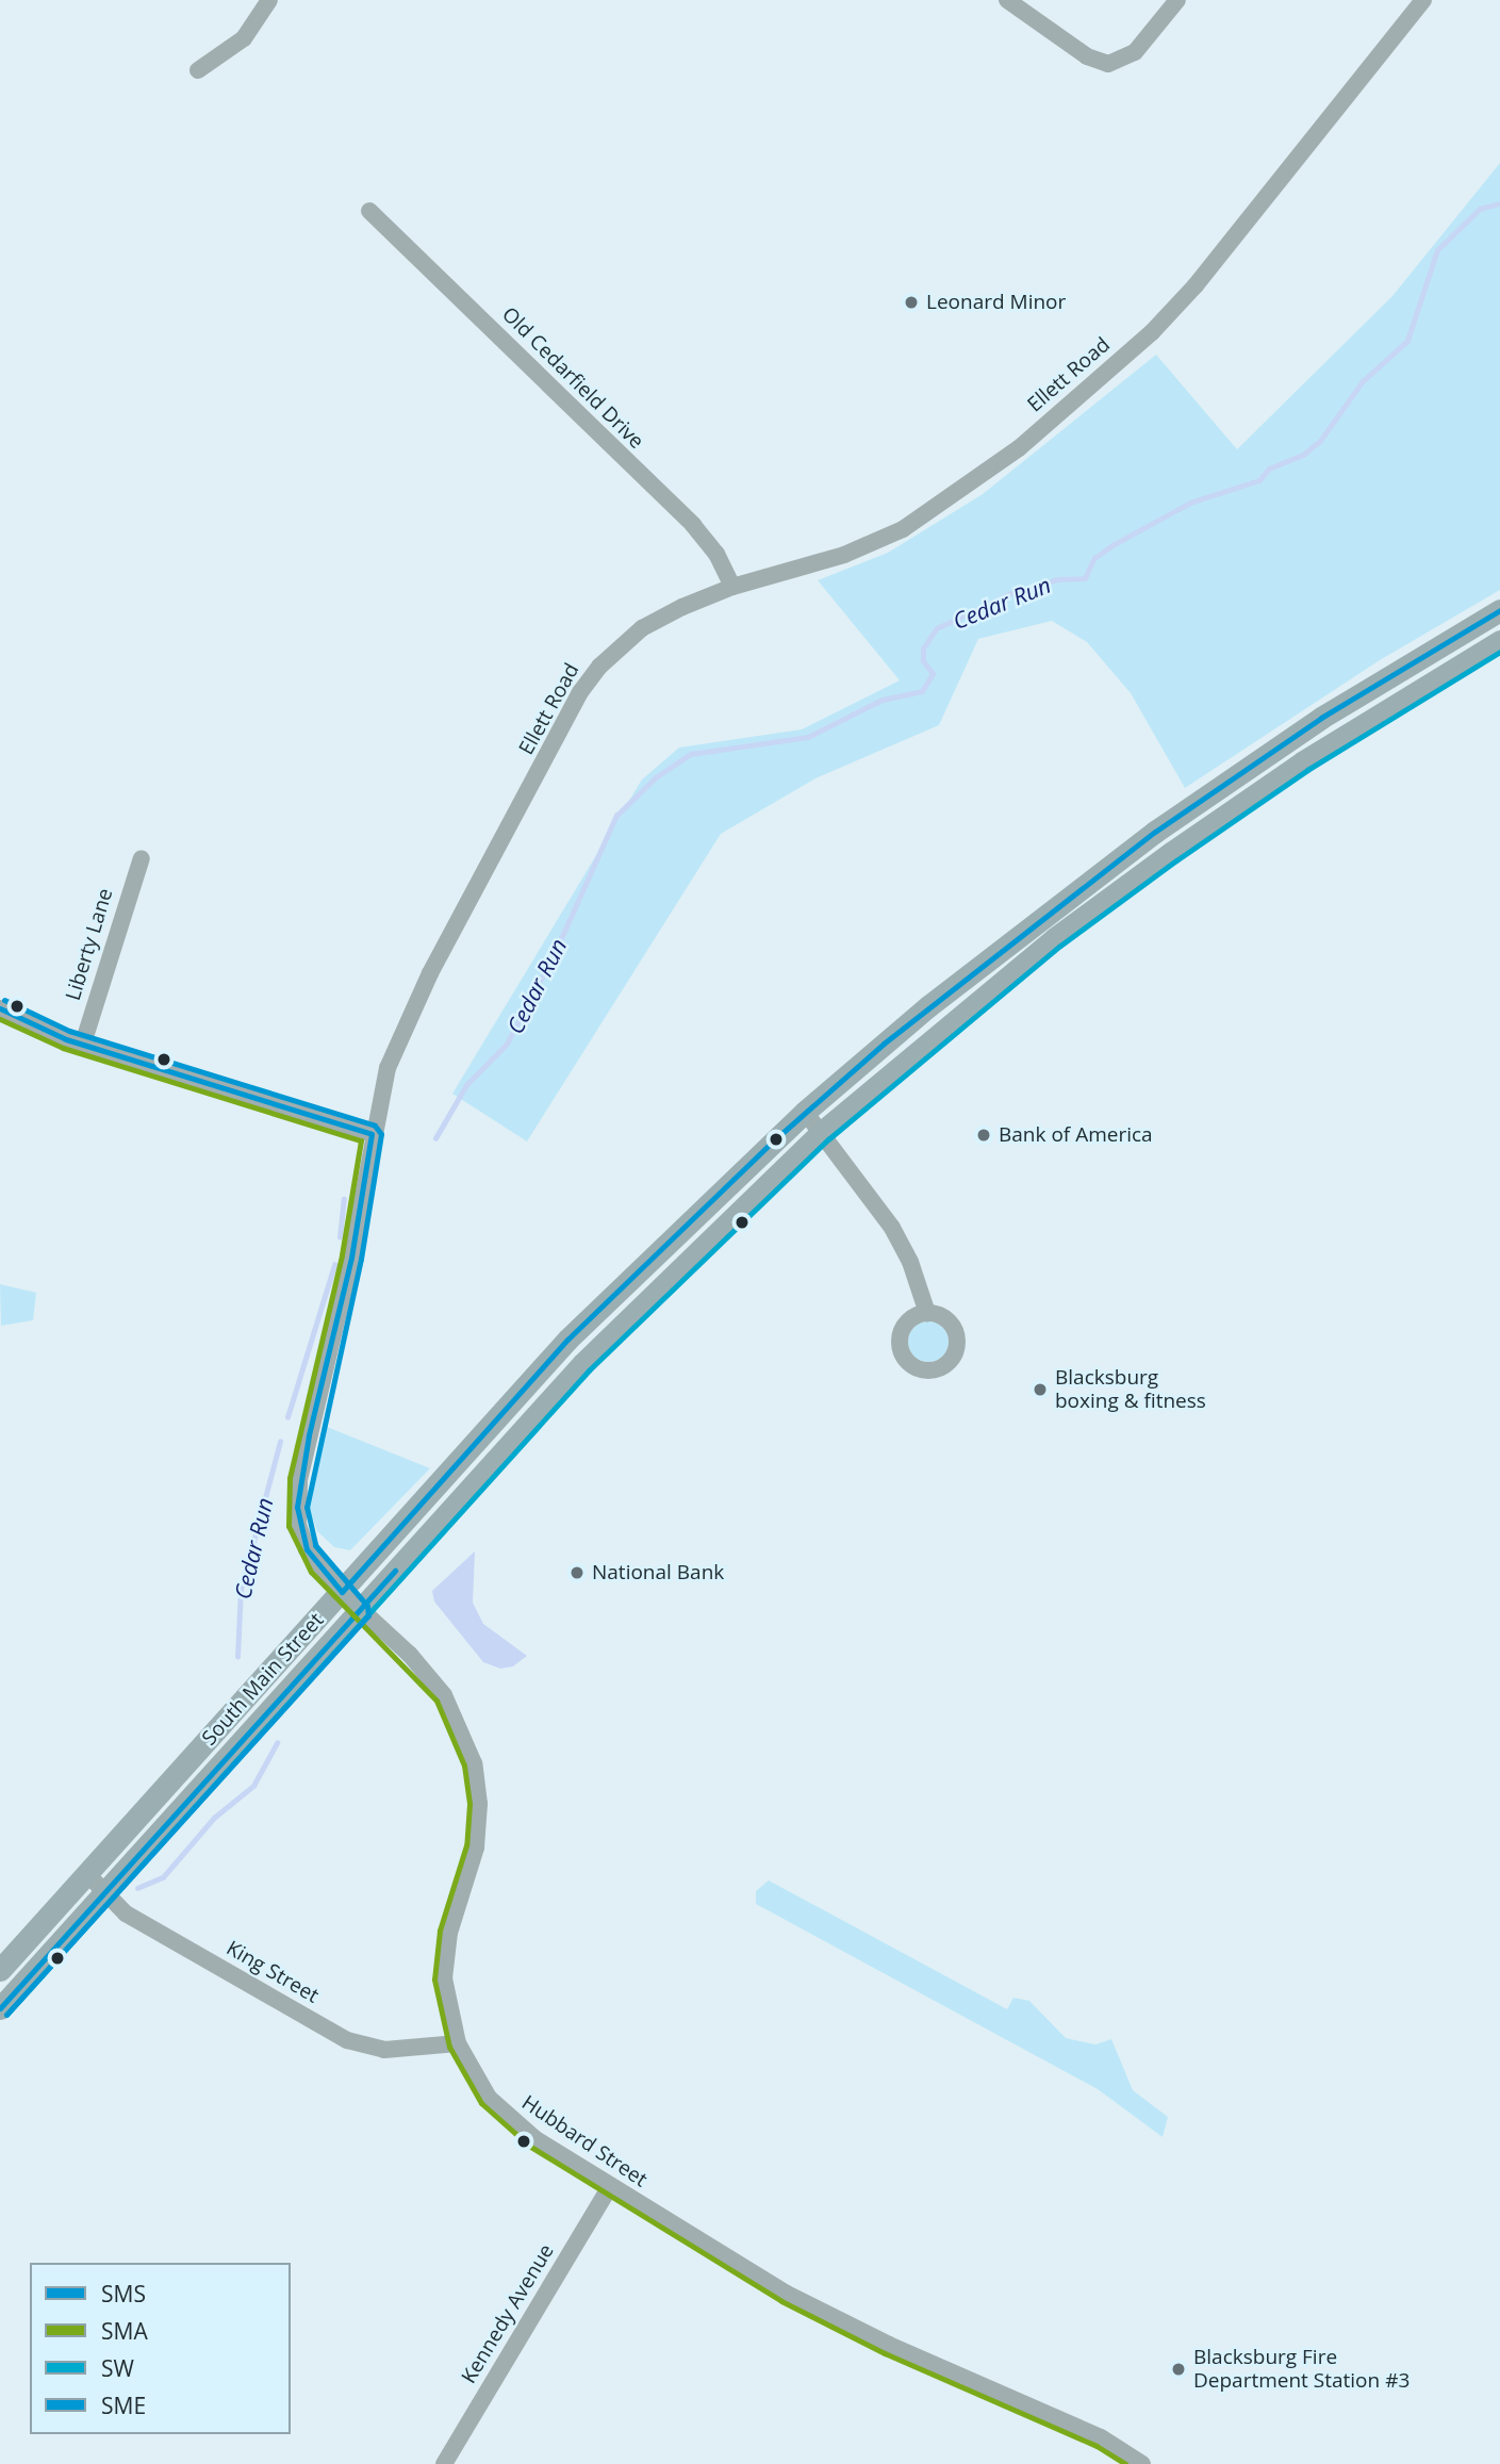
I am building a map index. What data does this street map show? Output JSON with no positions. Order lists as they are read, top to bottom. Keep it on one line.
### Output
{"streets":{"main road":["South Main Street"],"street":["Ellett Road","Old Cedarfield Drive","Liberty Lane","King Street","Hubbard Street","Kennedy Avenue"]},"crossings":[["Ellett Road","Old Cedarfield Drive"],["Ellett Road","South Main Street"],["Ellett Road","Hubbard Street"],["South Main Street","King Street"],["South Main Street","Hubbard Street"],["King Street","Hubbard Street"],["Hubbard Street","Kennedy Avenue"]],"water":["Cedar Run"],"places":["Leonard Minor","Bank of America","Blacksburg boxing & fitness","National Bank","Blacksburg Fire Department Station #3"],"lines":["transit line SMS","transit line SW","transit line SME","transit line SMA"],"legend":["SMS","SMA","SW","SME"]}
